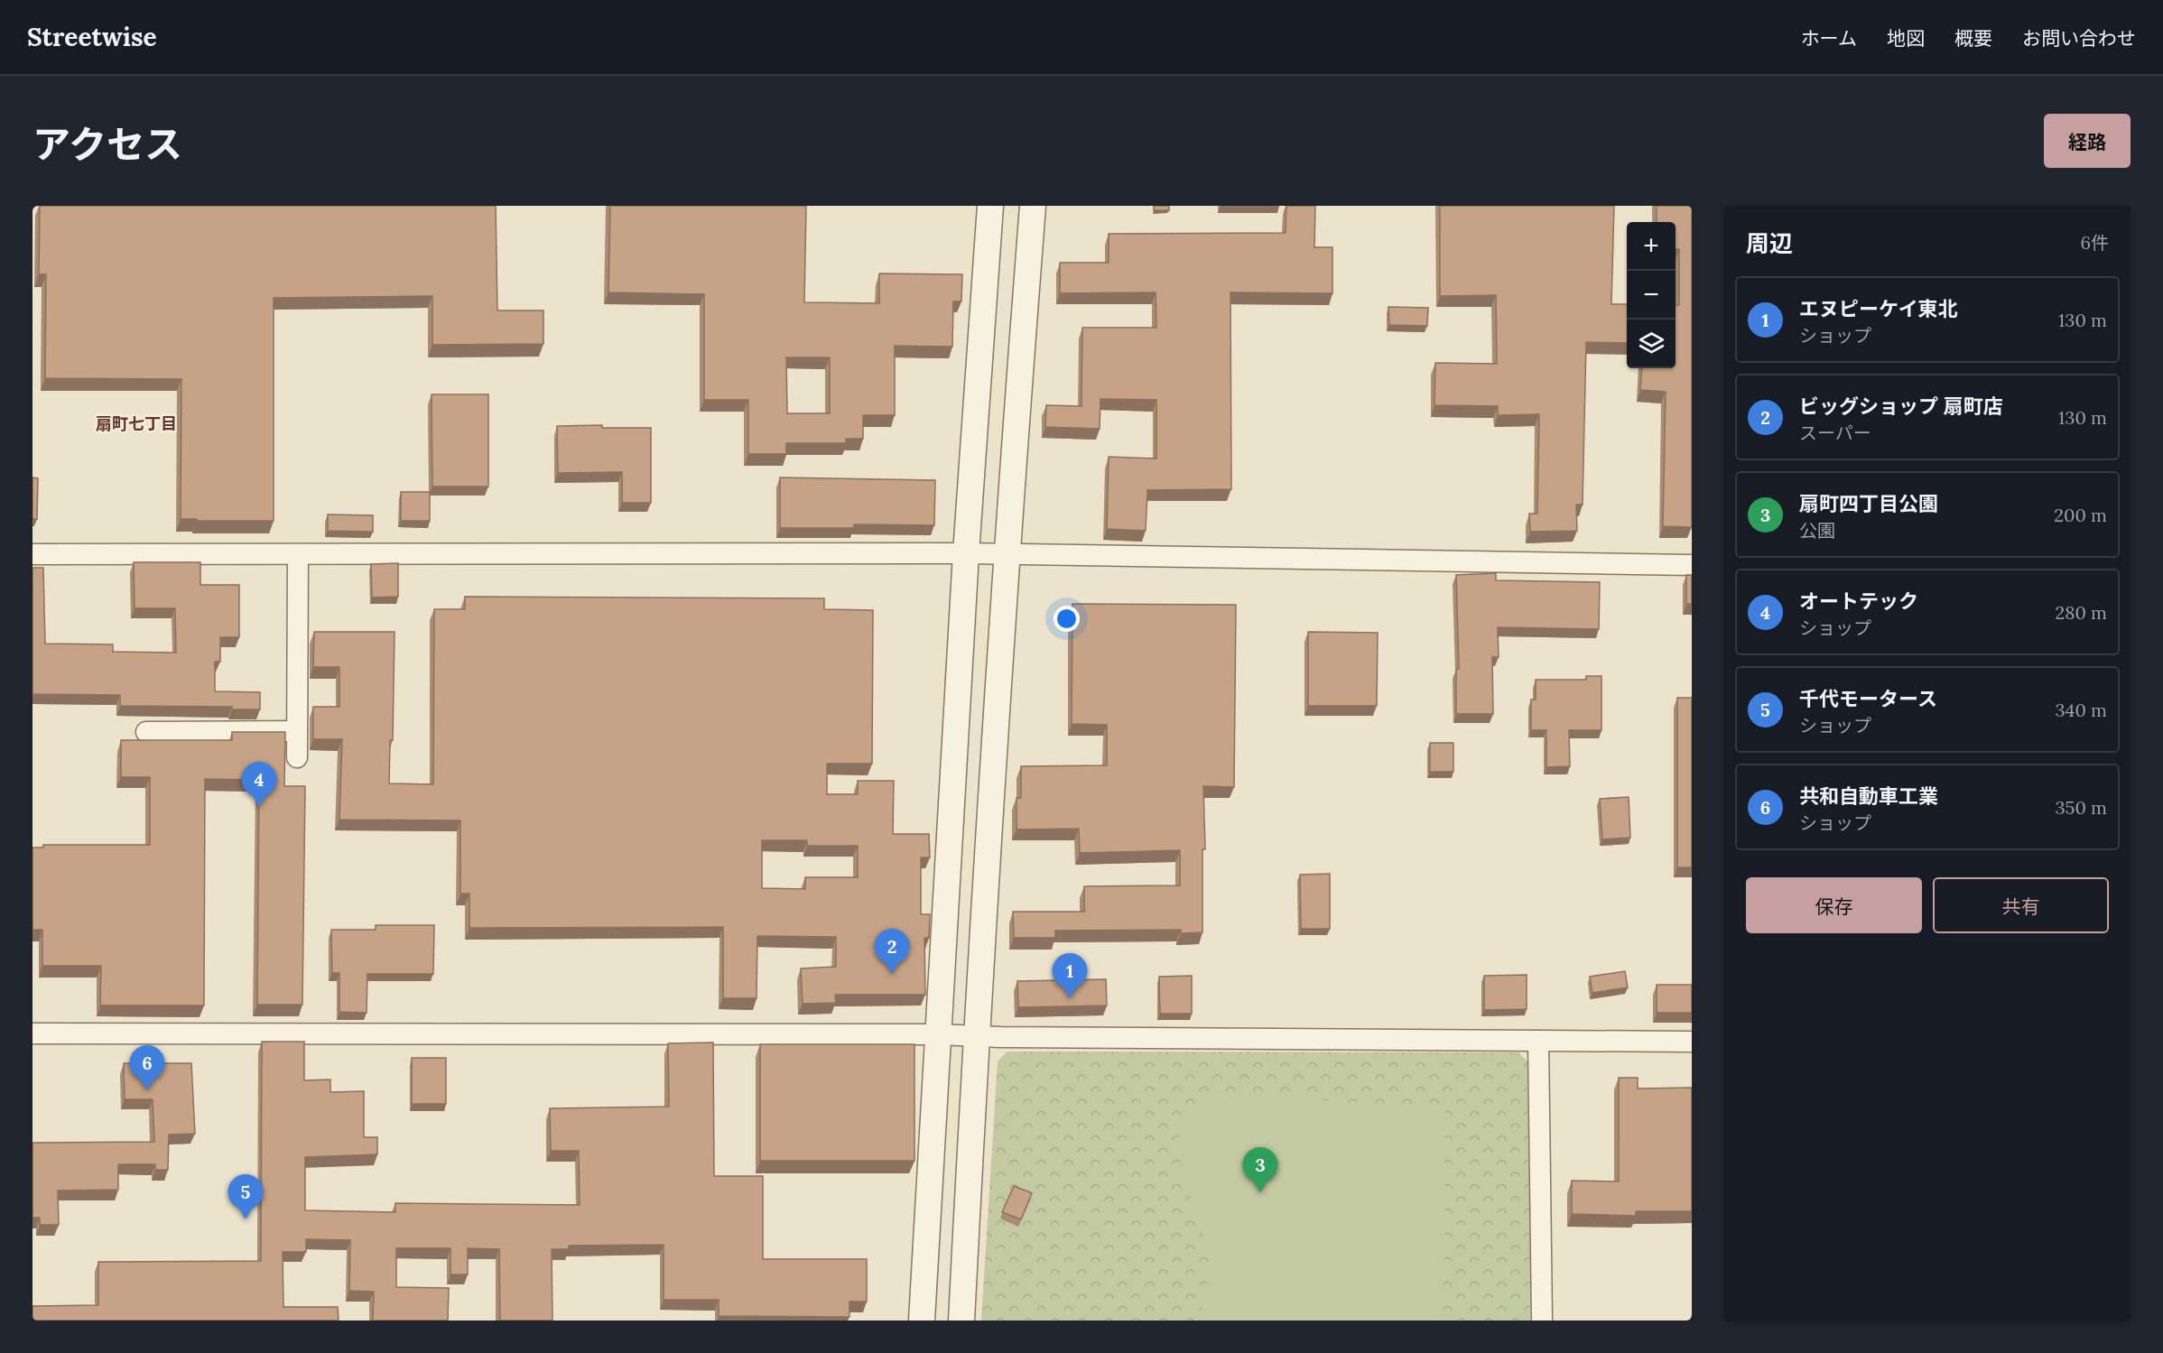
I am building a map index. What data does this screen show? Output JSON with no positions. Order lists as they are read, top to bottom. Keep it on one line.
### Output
{"districts":["扇町七丁目"],"page":{"header":"Streetwise","nav":["ホーム","地図","概要","お問い合わせ"],"title":"アクセス","buttons":["経路",["保存","共有"]],"heading":["周辺","6件"],"map_buttons":["+","−"],"list":[{"mark":"1","name":"エヌピーケイ東北","note":"ショップ","value":"130 m"},{"mark":"2","name":"ビッグショップ 扇町店","note":"スーパー","value":"130 m"},{"mark":"3","name":"扇町四丁目公園","note":"公園","value":"200 m"},{"mark":"4","name":"オートテック","note":"ショップ","value":"280 m"},{"mark":"5","name":"千代モータース","note":"ショップ","value":"340 m"},{"mark":"6","name":"共和自動車工業","note":"ショップ","value":"350 m"}],"pins":["4","2","1","6","3","5"]}}
